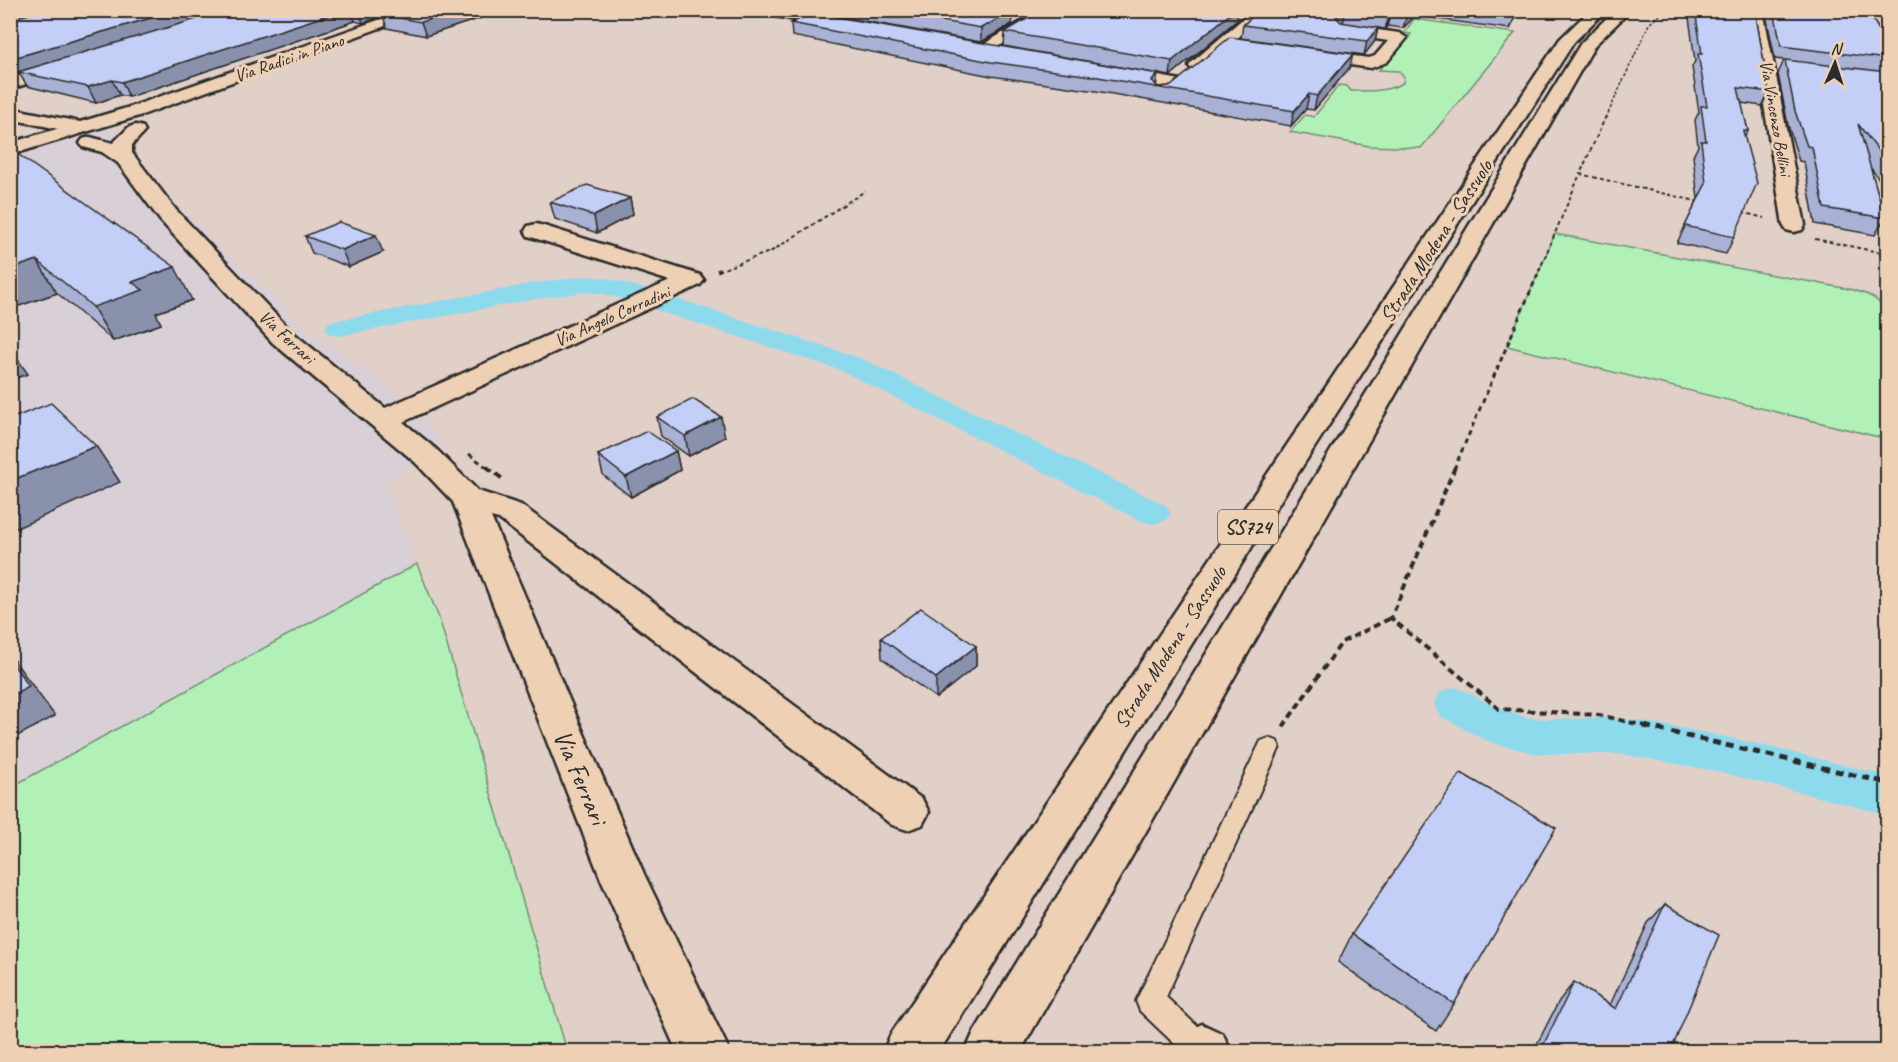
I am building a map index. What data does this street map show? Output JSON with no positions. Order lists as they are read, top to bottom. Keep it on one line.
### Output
{"streets":{"main road":["Via Radici in Piano","Via Vincenzo Bellini","Strada Modena - Sassuolo","Via Angelo Corradini","Via Ferrari","SS724"]},"crossings":[["Via Radici in Piano","Via Ferrari"],["Via Angelo Corradini","Via Ferrari"]],"north":"top"}
